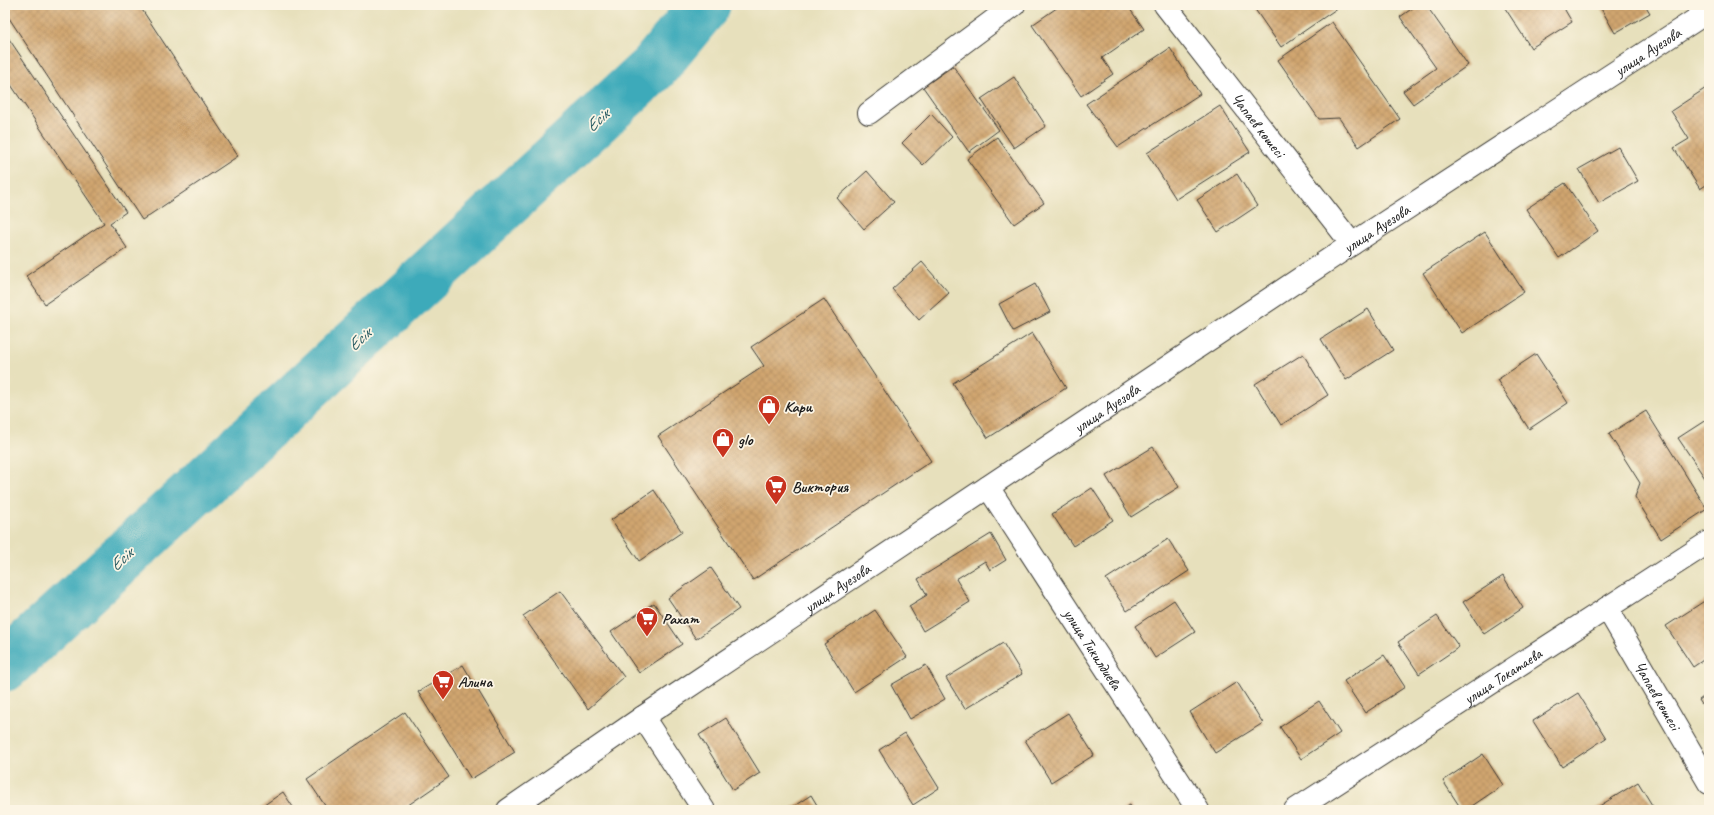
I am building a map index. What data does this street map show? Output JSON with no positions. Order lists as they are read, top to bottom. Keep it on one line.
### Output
{"streets":{"street":["улица Ауезова","Чапаев көшесі","улица Тикилдиева","улица Токатаева"]},"crossings":[["улица Ауезова","Чапаев көшесі"],["улица Ауезова","улица Тикилдиева"],["Чапаев көшесі","улица Токатаева"]],"water":["Есік"],"places":{"shop":["Кари","glo"],"supermarket":["Виктория","Рахат","Алина"]}}
